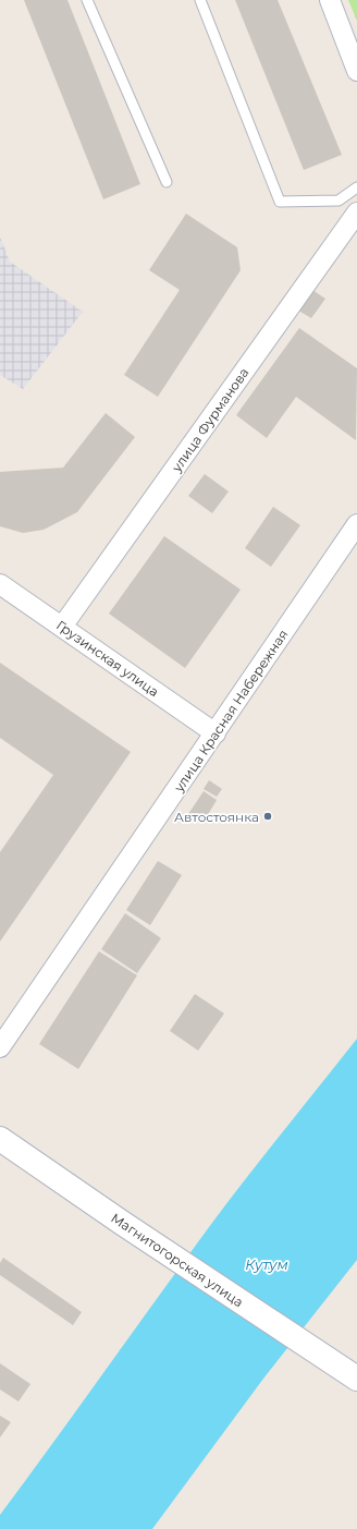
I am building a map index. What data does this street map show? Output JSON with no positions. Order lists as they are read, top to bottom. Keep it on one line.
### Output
{"streets":{"main road":["Магнитогорская улица"],"street":["улица Фурманова","Грузинская улица","улица Красная Набережная"]},"crossings":[["улица Фурманова","Грузинская улица"],["Грузинская улица","улица Красная Набережная"]],"water":["Кутум"],"places":["Автостоянка"]}
